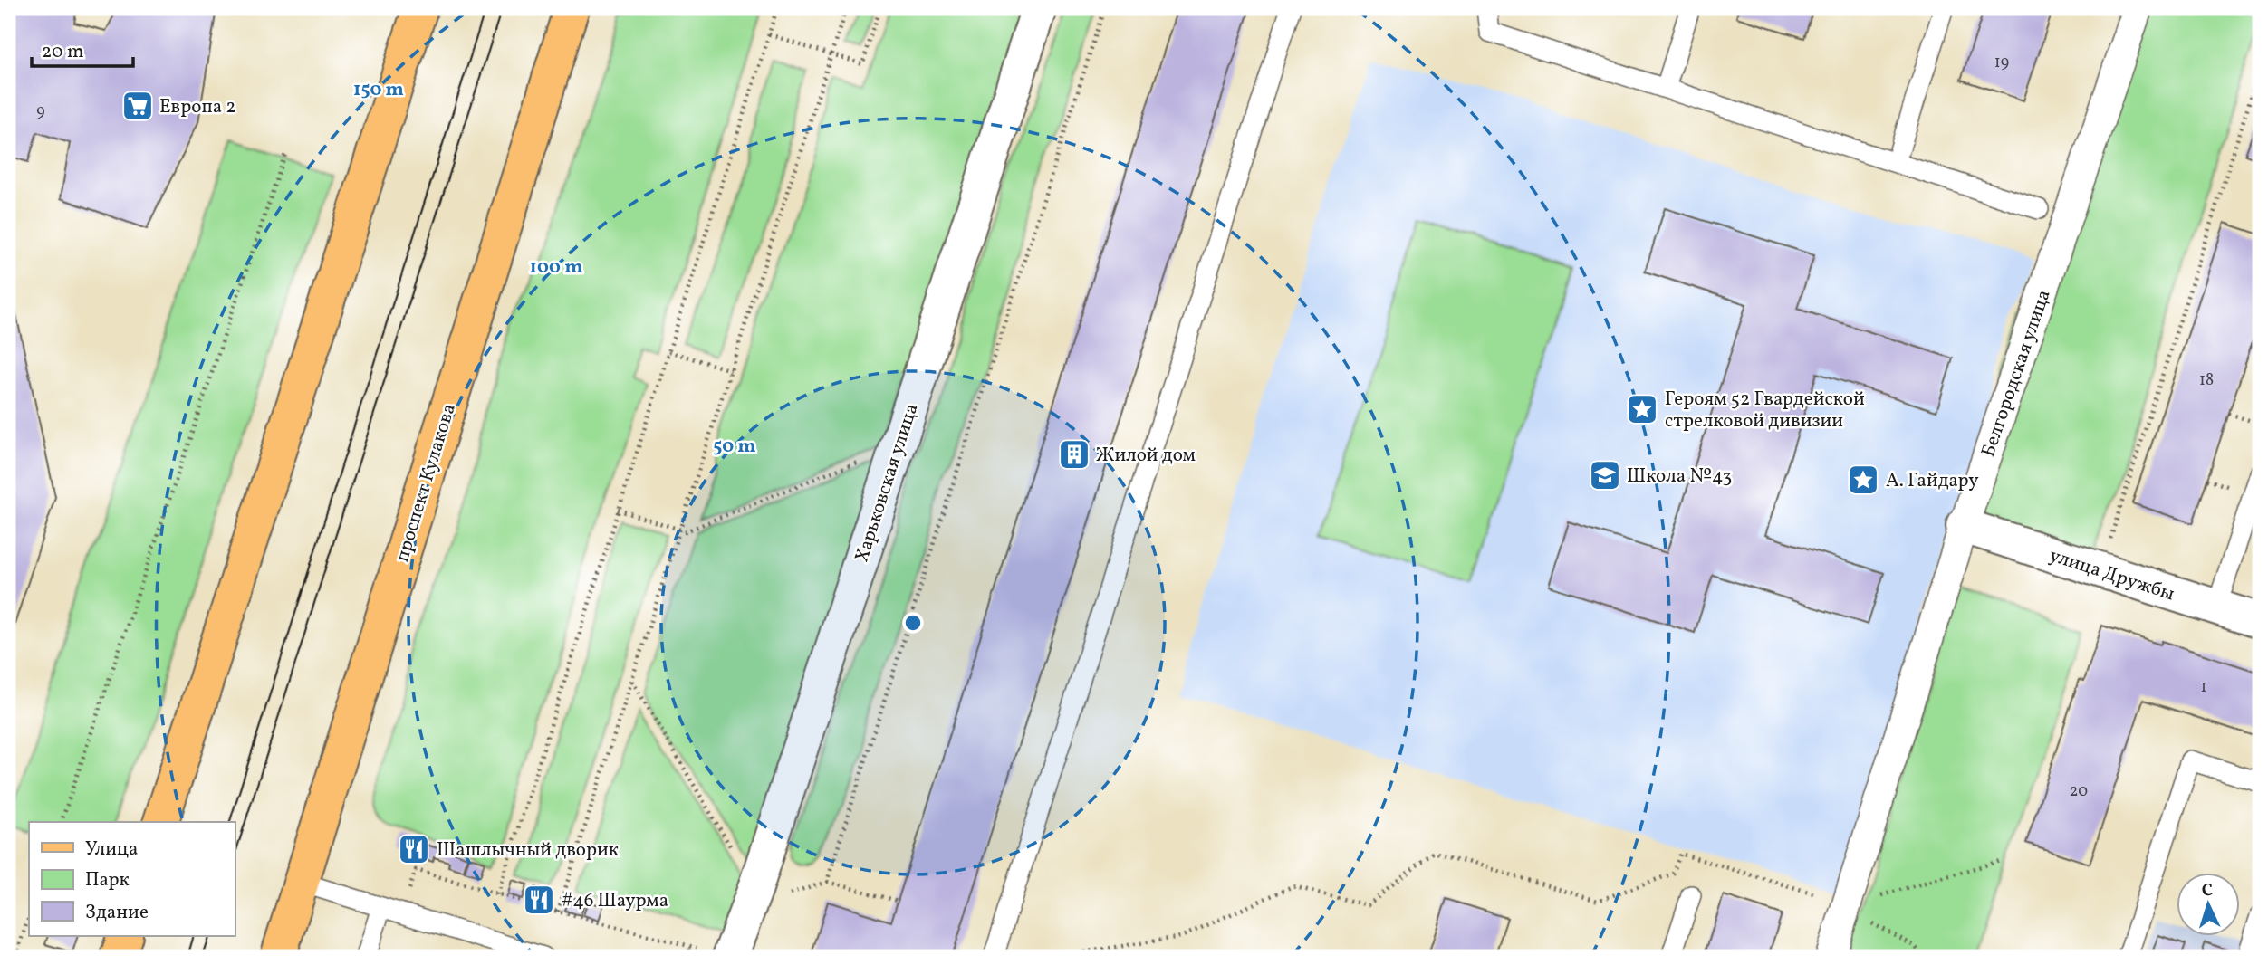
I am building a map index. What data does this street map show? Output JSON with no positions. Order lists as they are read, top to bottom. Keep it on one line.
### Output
{"streets":{"main road":["проспект Кулакова"],"street":["Белгородская улица","Харьковская улица","улица Дружбы"]},"crossings":[["Белгородская улица","улица Дружбы"]],"places":{"supermarket":["Европа 2"],"place":["Героям 52 Гвардейской стрелковой дивизии","А. Гайдару"],"building":["Жилой дом"],"school or university":["Школа №43"],"restaurant":["Шашлычный дворик","#46 Шаурма"]},"house_numbers":["19","9","18","1","20"],"legend":["Улица","Парк","Здание"],"scale_bar":"20 m","north":"top","rings":["150 m","100 m","50 m"]}
